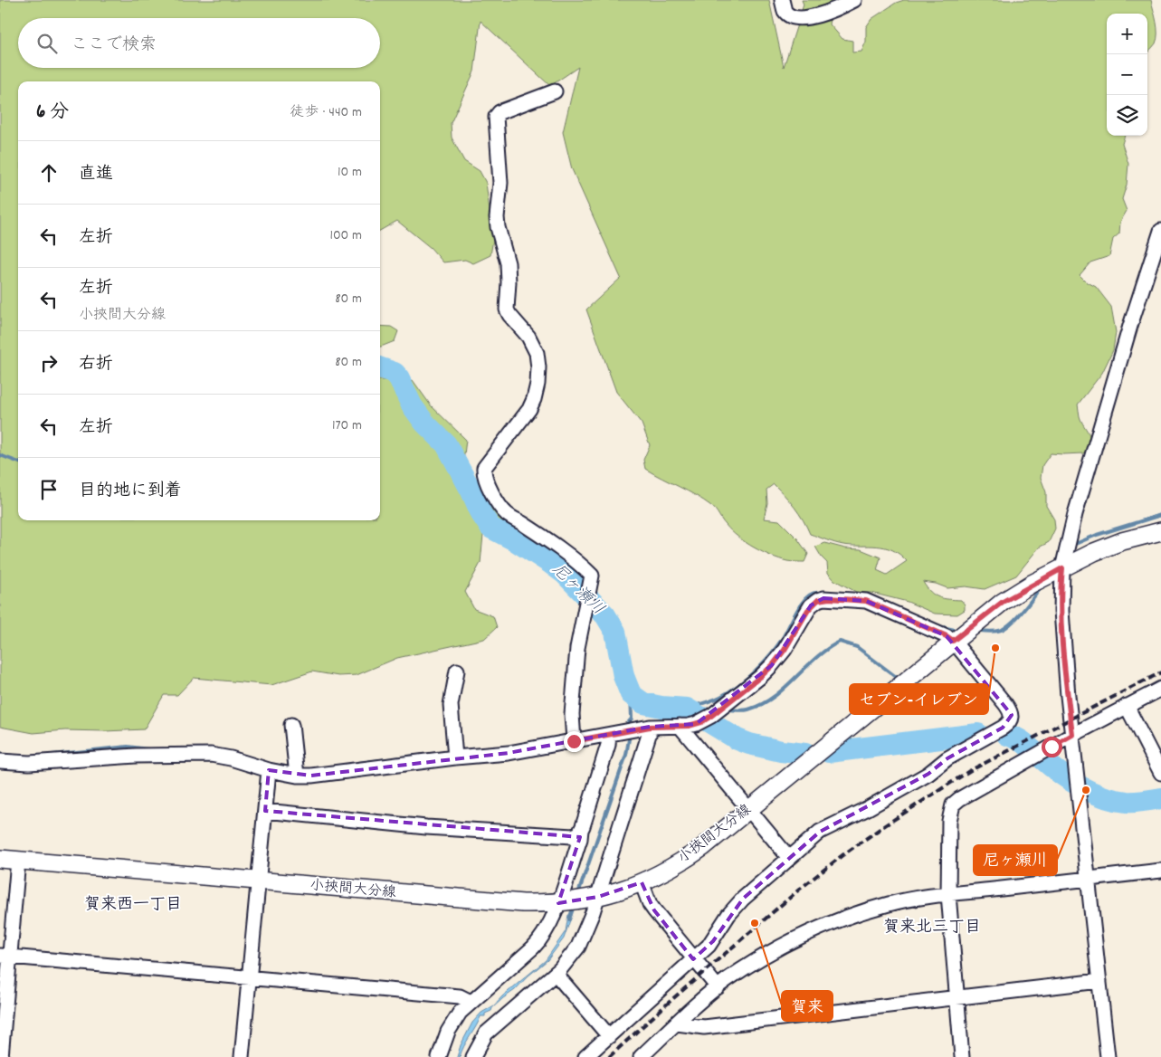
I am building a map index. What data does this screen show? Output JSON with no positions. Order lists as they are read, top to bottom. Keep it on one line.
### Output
{"streets":{"main road":["小挾間大分線"]},"districts":["賀来西一丁目","賀来北三丁目"],"water":["尼ヶ瀬川"],"places":["セブン-イレブン","尼ヶ瀬川","賀来"],"page":{"map_buttons":["+","−"],"search":"ここで検索","heading":["6 分","徒歩 · 440 m"],"list":[["直進","10 m"],["左折","100 m"],["左折","小挾間大分線","80 m"],["右折","80 m"],["左折","170 m"],"目的地に到着"]}}
